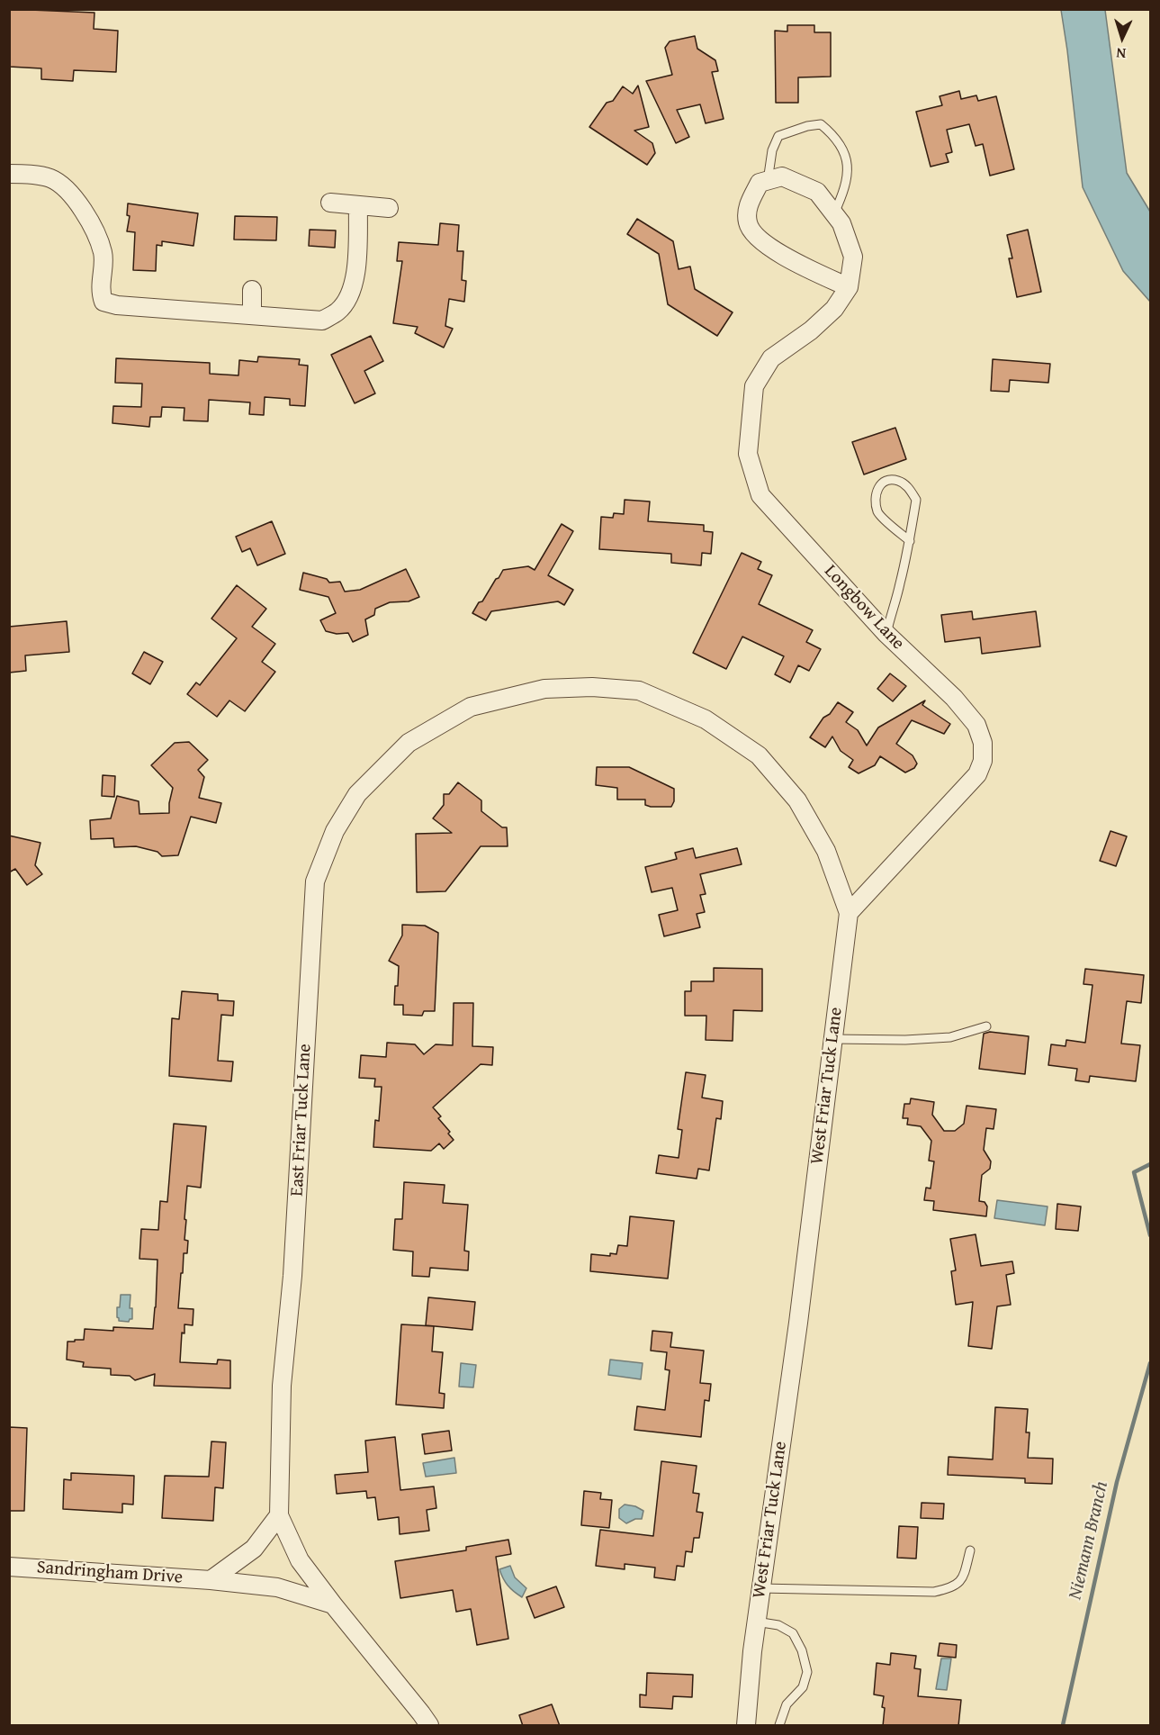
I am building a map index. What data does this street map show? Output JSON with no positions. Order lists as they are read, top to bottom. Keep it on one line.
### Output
{"streets":{"street":["Longbow Lane","West Friar Tuck Lane","East Friar Tuck Lane","Sandringham Drive"]},"crossings":[["Longbow Lane","West Friar Tuck Lane"],["West Friar Tuck Lane","East Friar Tuck Lane"],["East Friar Tuck Lane","Sandringham Drive"]],"water":["Niemann Branch"],"north":"bottom"}
